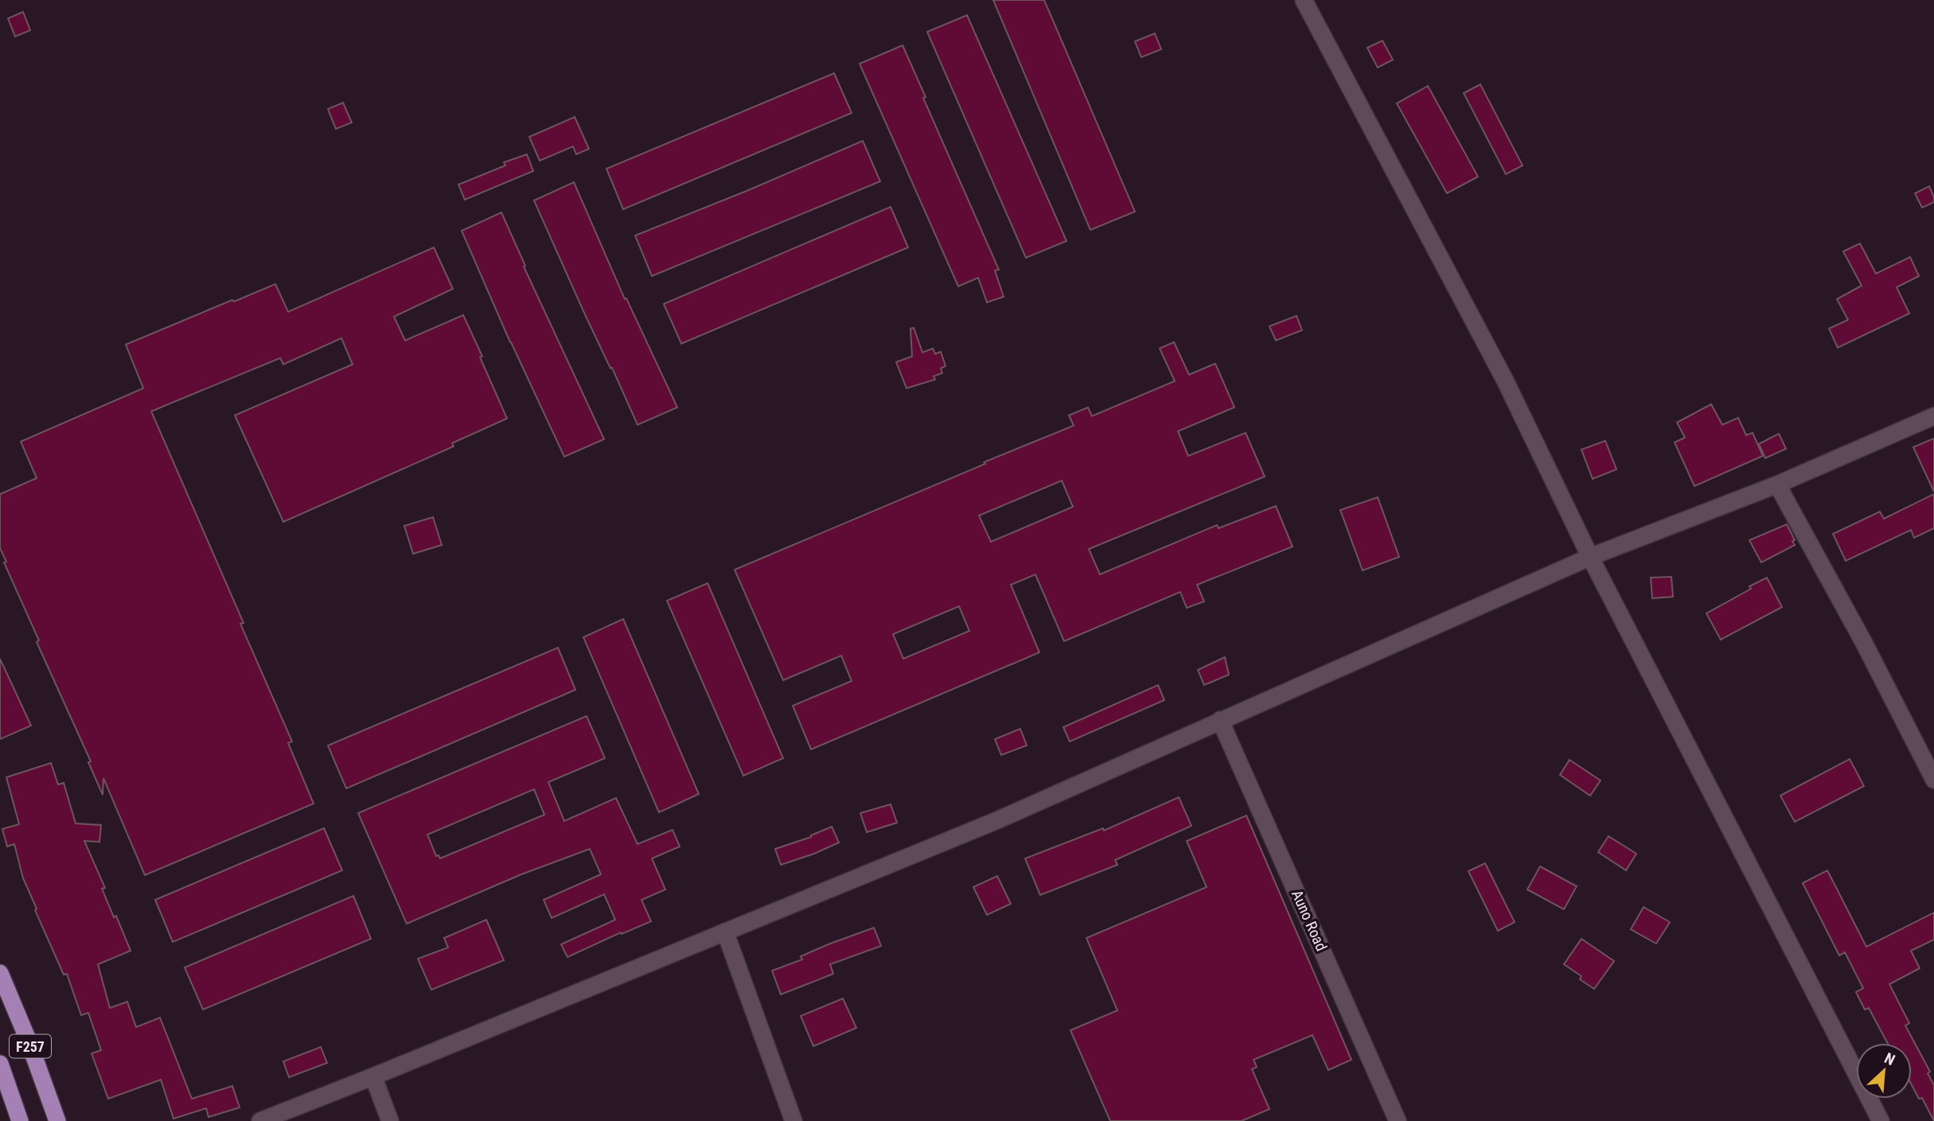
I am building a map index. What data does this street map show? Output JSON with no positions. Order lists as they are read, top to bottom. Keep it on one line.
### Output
{"streets":{"main road":["F257"],"street":["Auno Road"]},"north":"top right"}
